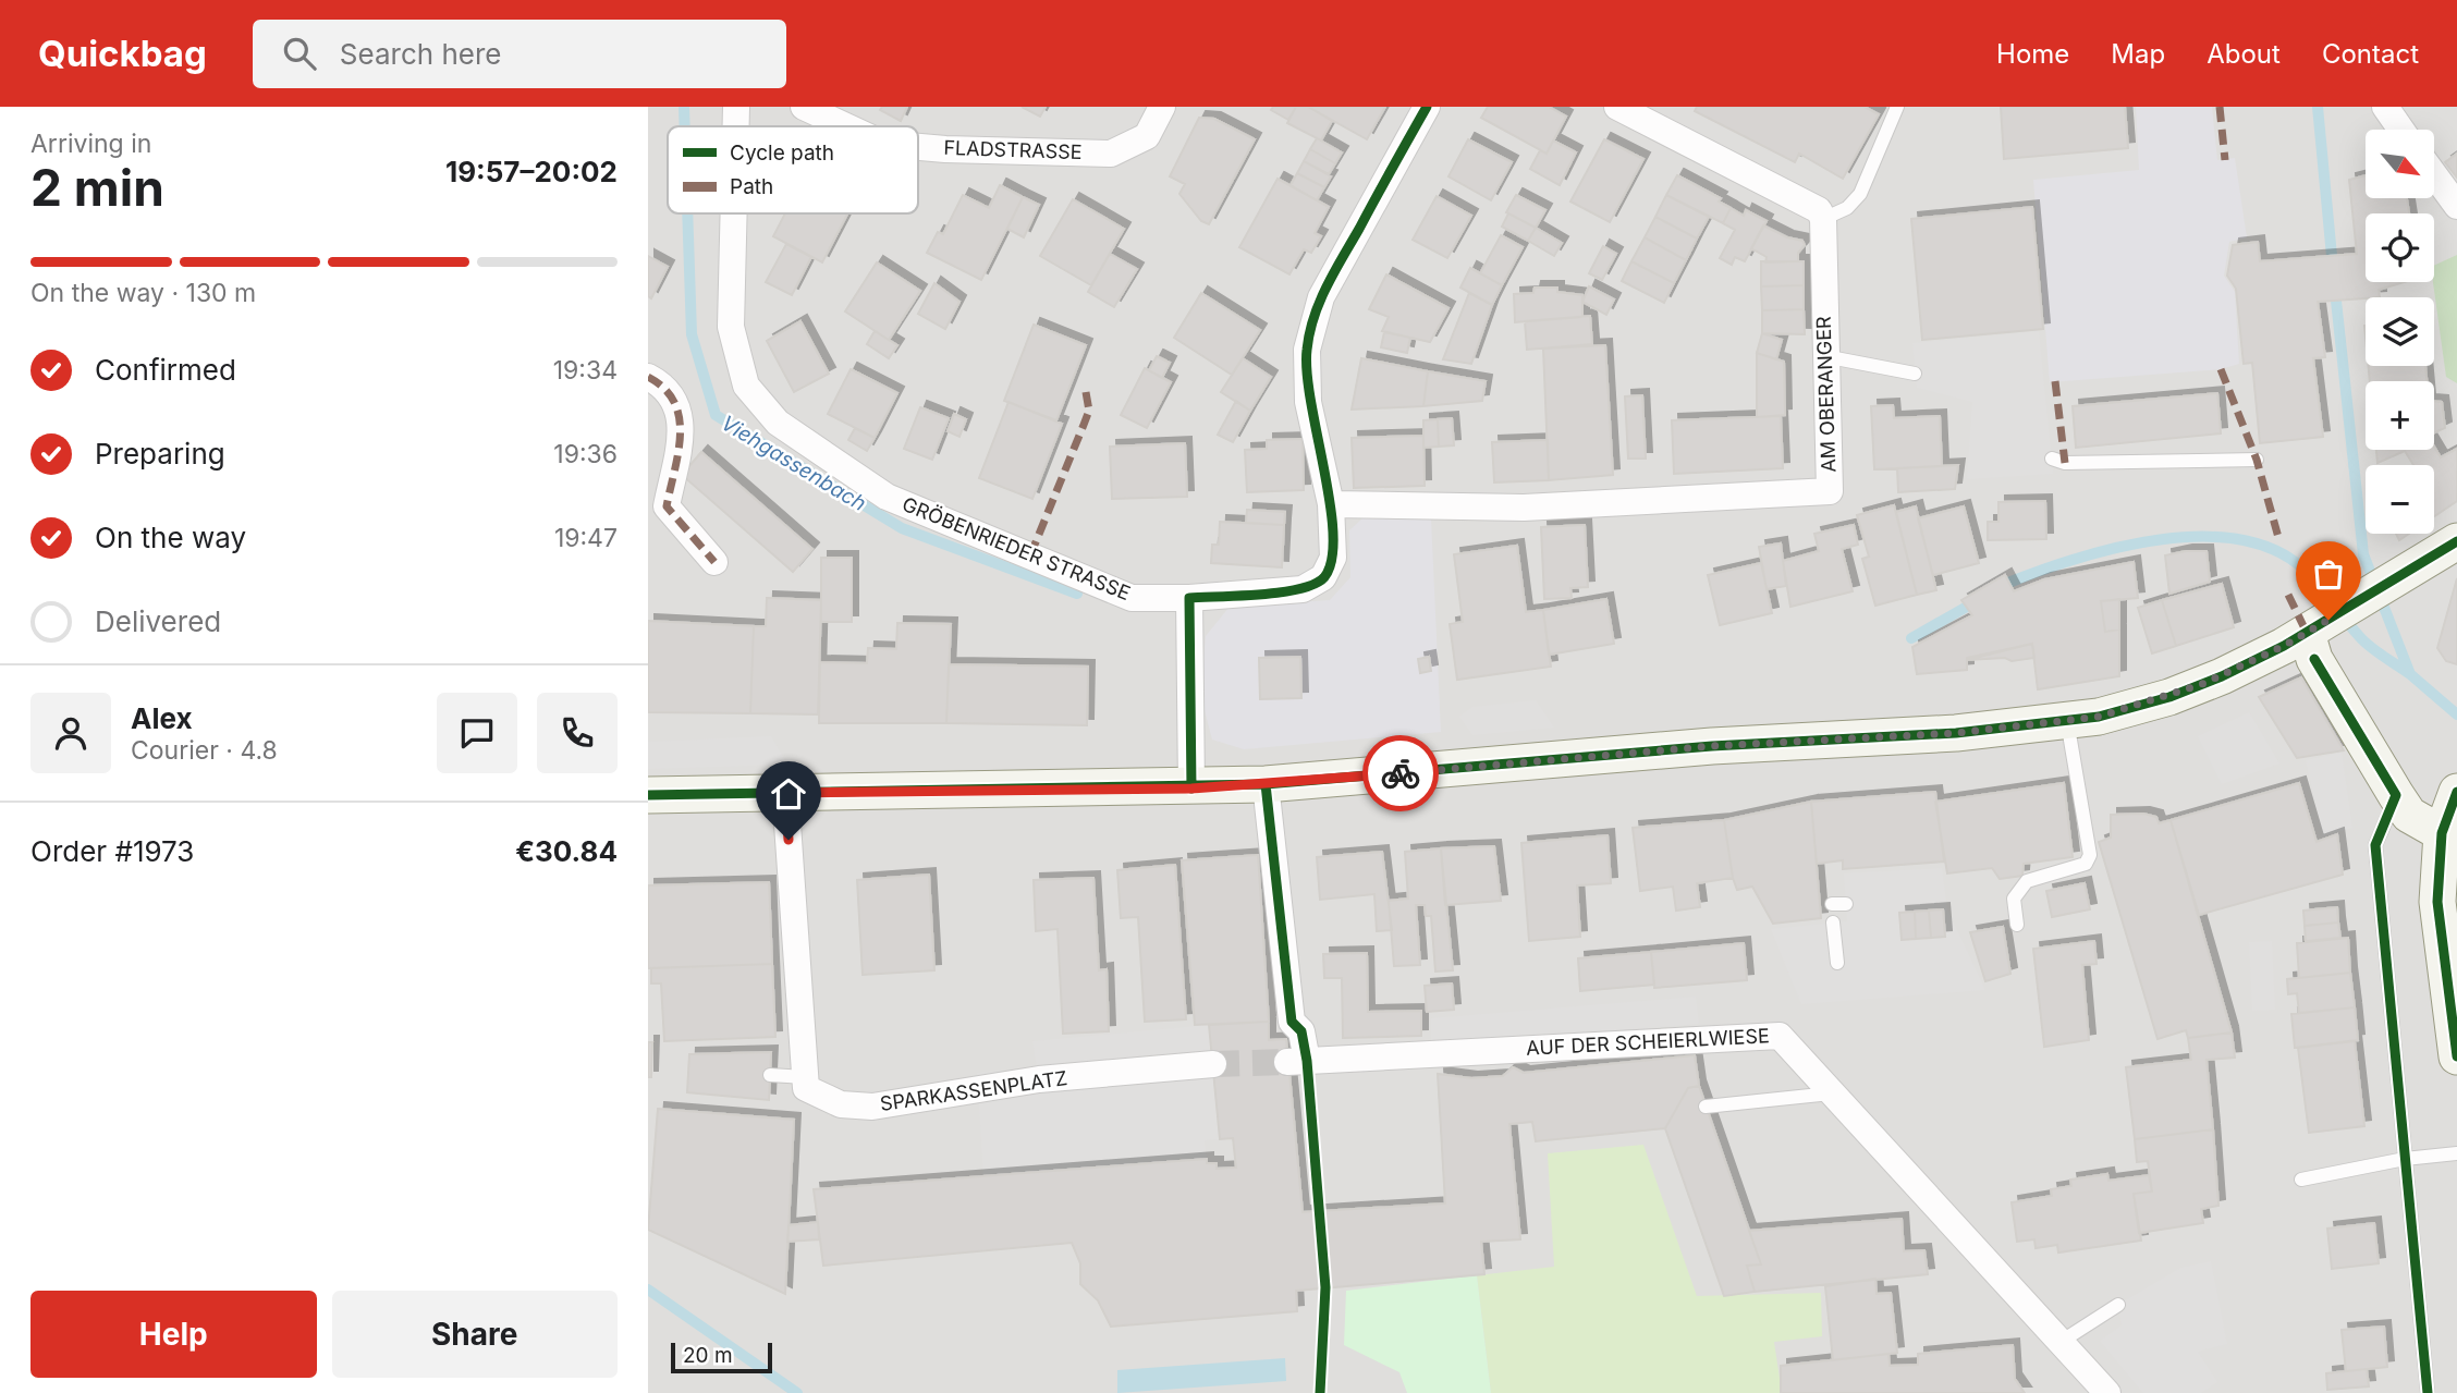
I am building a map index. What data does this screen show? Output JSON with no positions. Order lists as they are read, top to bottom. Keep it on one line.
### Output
{"streets":{"street":["FLADSTRASSE","AM OBERANGER","GRÖBENRIEDER STRASSE","AUF DER SCHEIERLWIESE","SPARKASSENPLATZ"]},"crossings":[["AM OBERANGER","GRÖBENRIEDER STRASSE"]],"water":["Viehgassenbach"],"legend":["Cycle path","Path"],"scale_bar":"20 m","north":"bottom right","page":{"header":"Quickbag","search":"Search here","nav":["Home","Map","About","Contact"],"heading":["2 min","Arriving in","19:57–20:02"],"panel":["Alex","Courier · 4.8","Order #1973","€30.84"],"map_buttons":["+","−"],"bar":"On the way · 130 m","list":[["Confirmed","19:34"],["Preparing","19:36"],["On the way","19:47"],"Delivered"],"buttons":["Help","Share"],"scale":"20 m"}}
